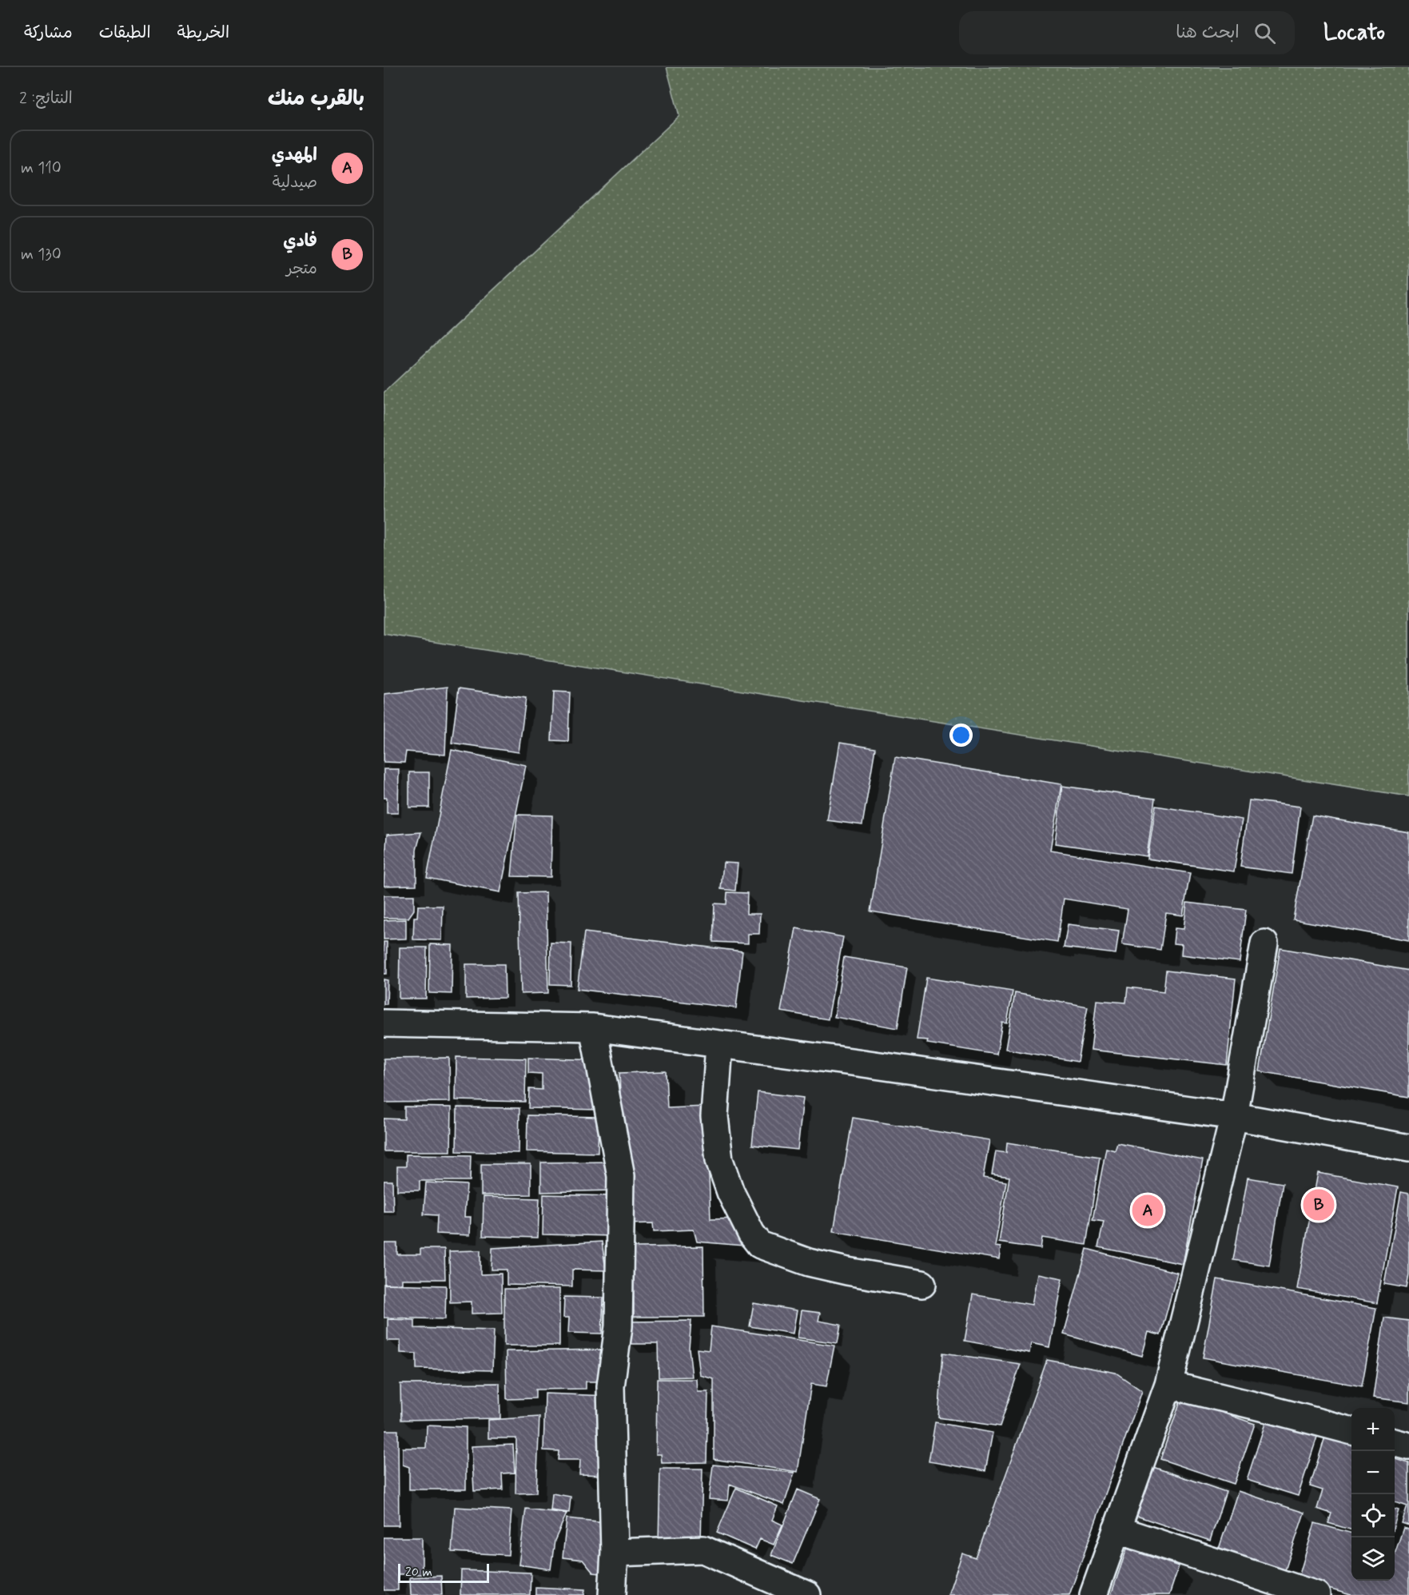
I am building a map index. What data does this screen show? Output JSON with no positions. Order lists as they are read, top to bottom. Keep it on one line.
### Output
{"scale_bar":"20 m","page":{"header":"Locato","search":"ابحث هنا","nav":["الخريطة","الطبقات","مشاركة"],"heading":["بالقرب منك","النتائج: 2"],"list":[{"mark":"A","name":"المهدي","note":"صيدلية","value":"110 m"},{"mark":"B","name":"فادي","note":"متجر","value":"130 m"}],"pins":["B","A"],"map_buttons":["+","−"],"scale":"20 m"}}
